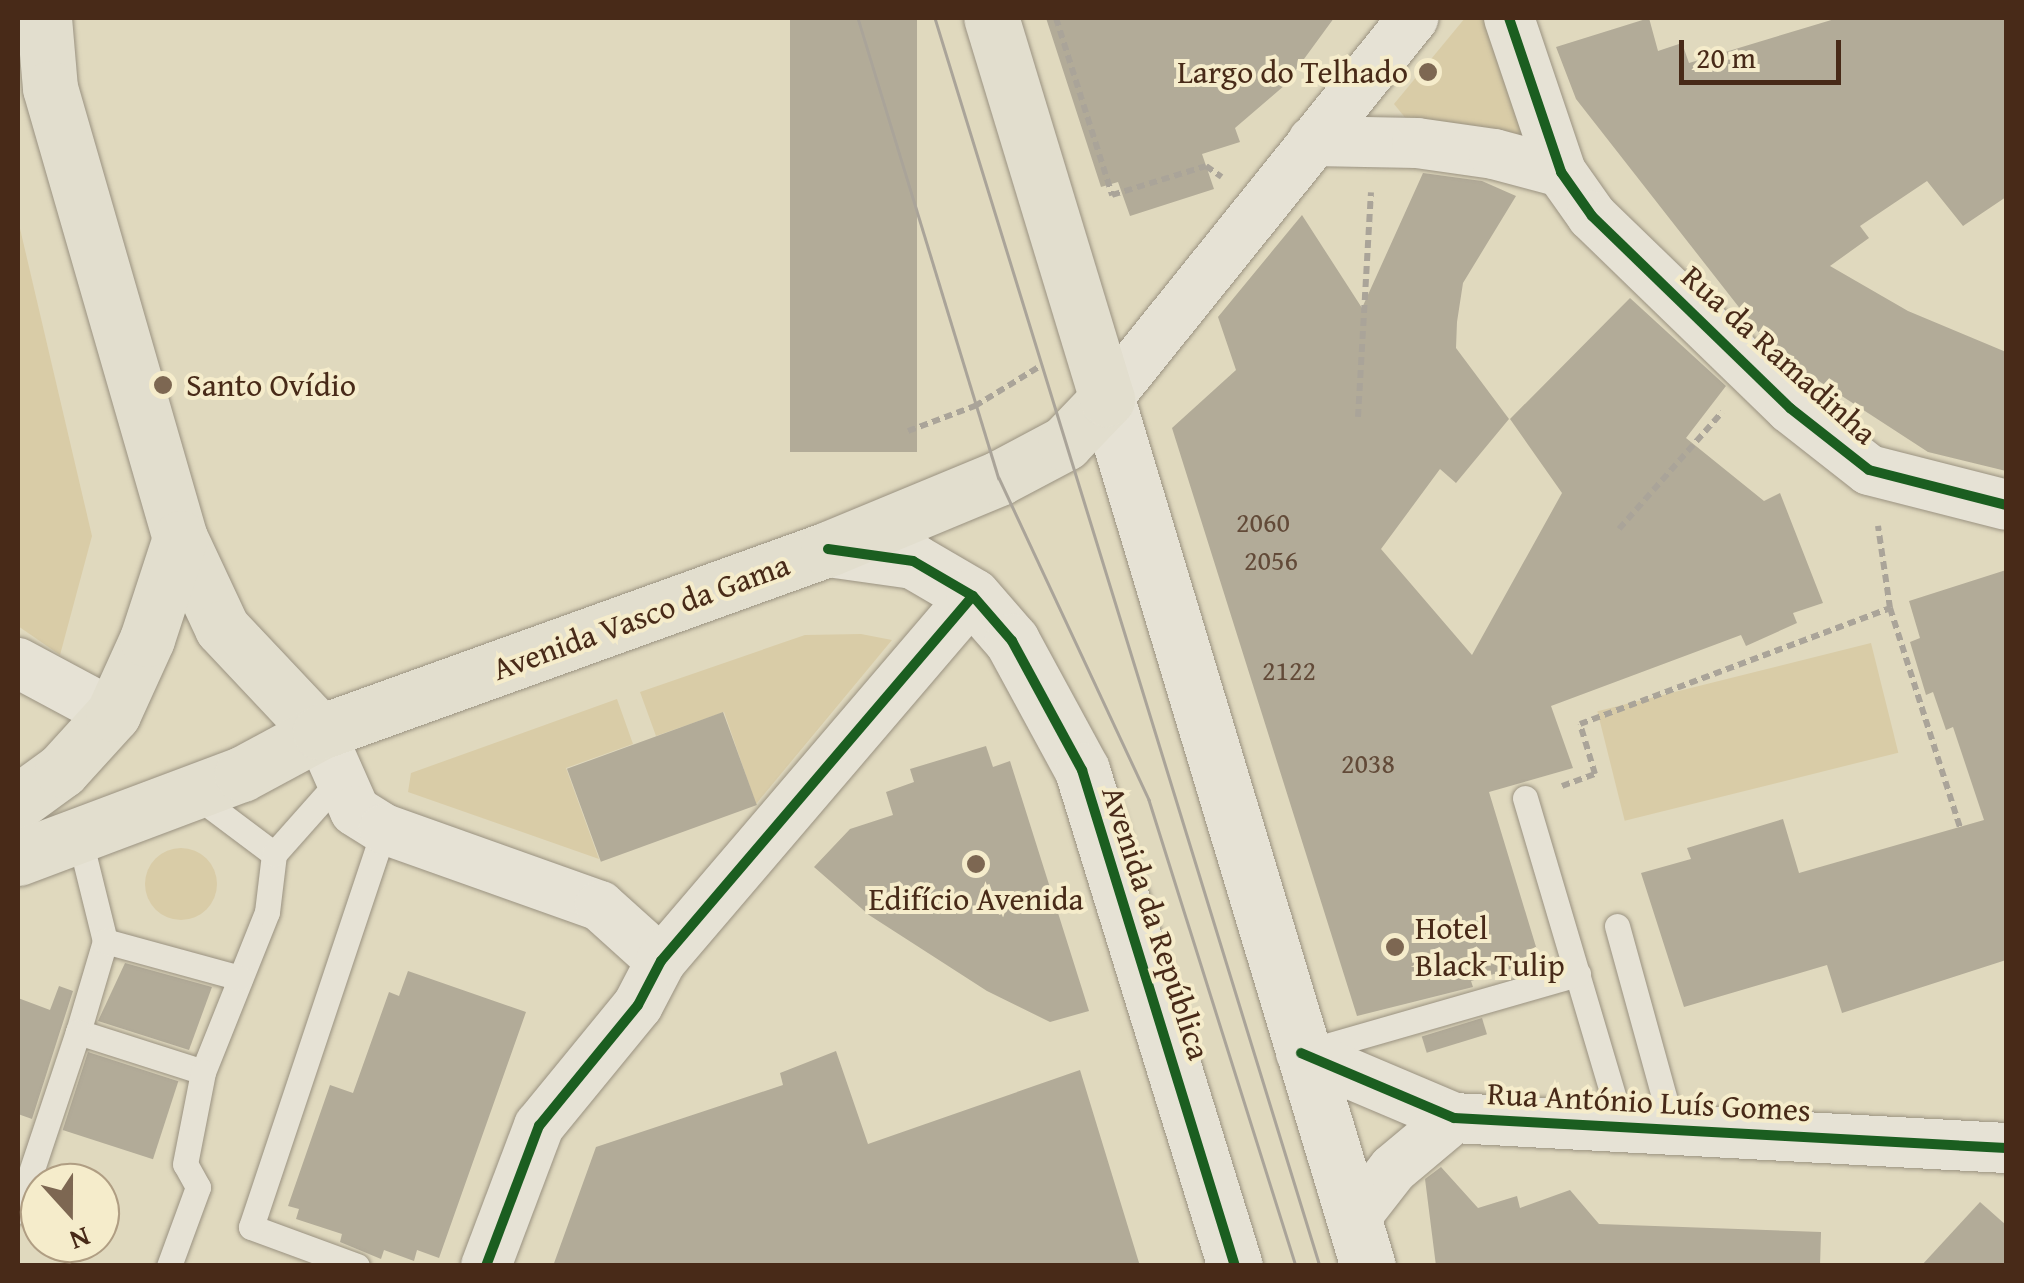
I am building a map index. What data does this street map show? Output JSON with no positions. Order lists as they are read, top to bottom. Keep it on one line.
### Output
{"streets":{"main road":["Avenida Vasco da Gama","Avenida da República"],"street":["Rua da Ramadinha","Rua António Luís Gomes"]},"crossings":[["Avenida Vasco da Gama","Avenida da República"]],"places":["Largo do Telhado","Santo Ovídio","Edifício Avenida","Hotel Black Tulip"],"house_numbers":["2060","2056","2122","2038"],"scale_bar":"20 m","north":"bottom"}
